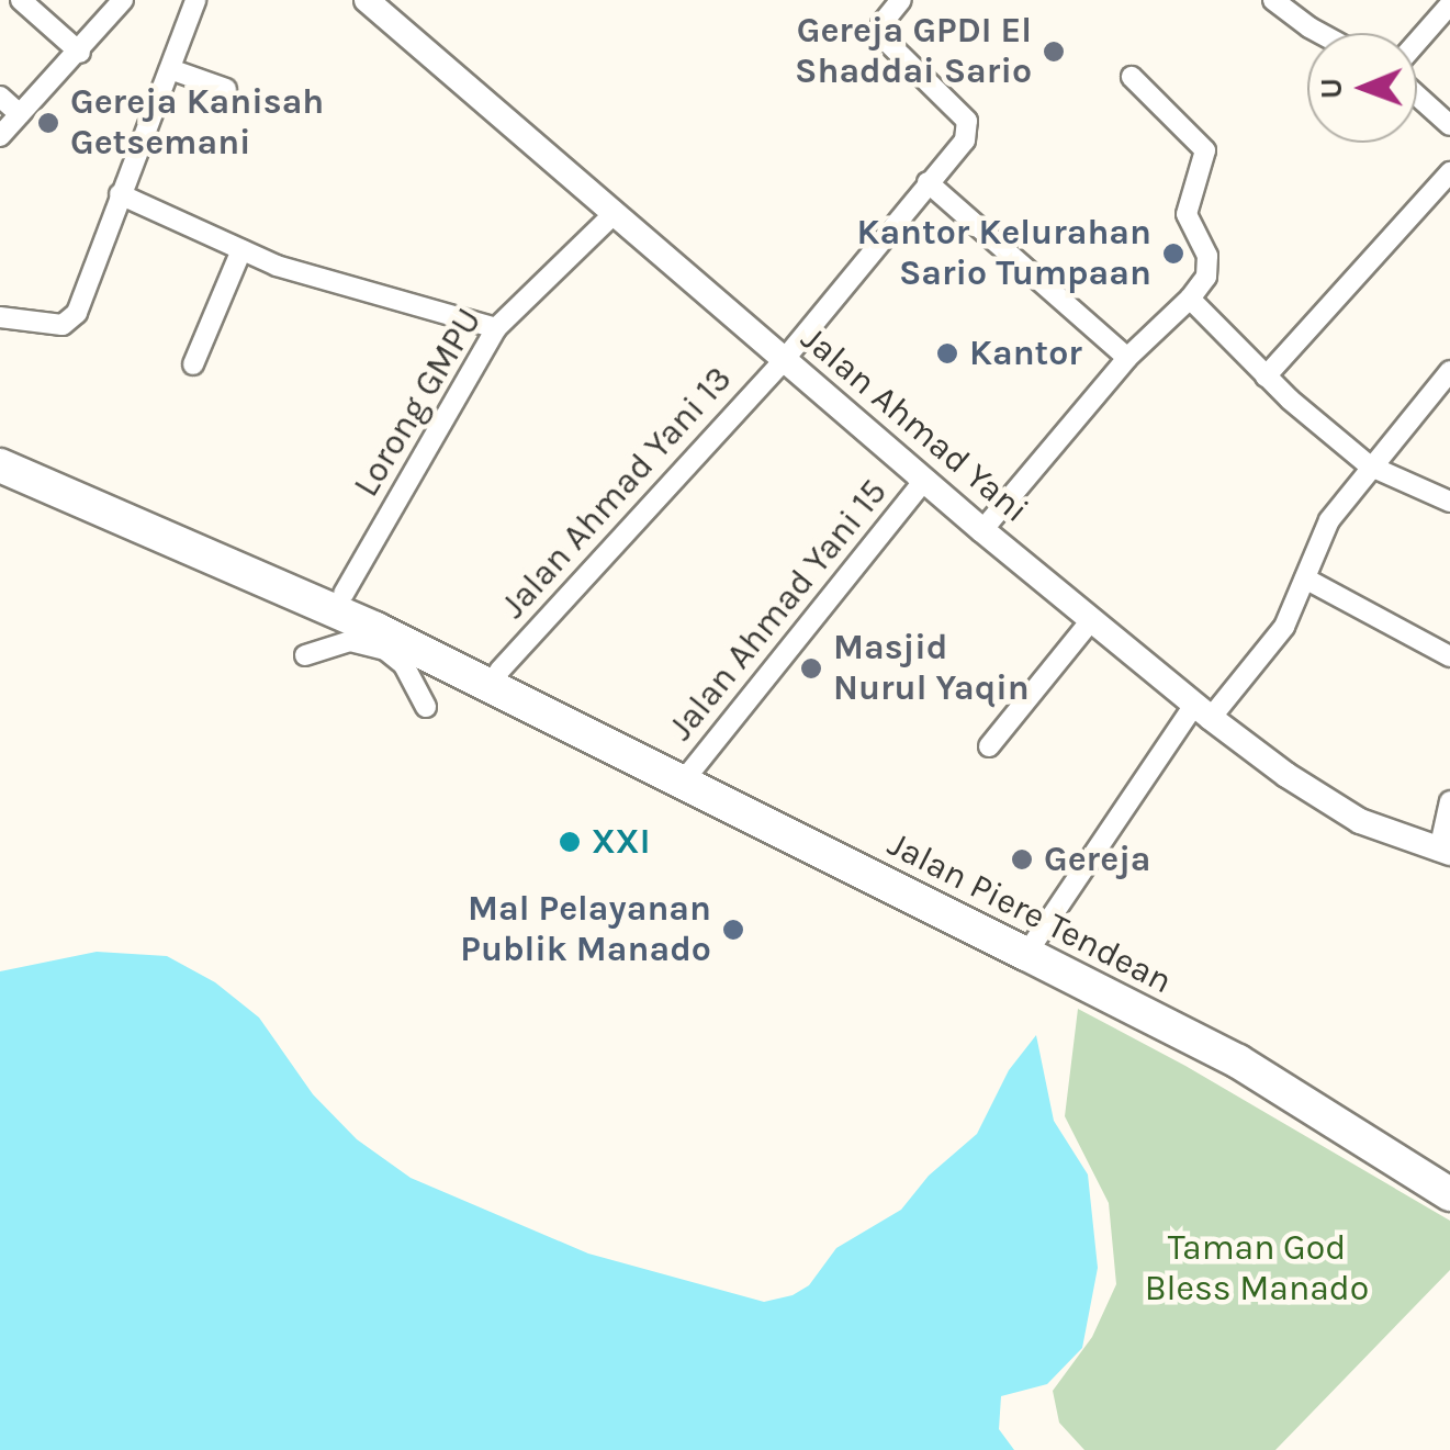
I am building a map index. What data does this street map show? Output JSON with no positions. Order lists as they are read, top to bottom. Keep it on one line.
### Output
{"streets":{"highway":["Jalan Piere Tendean"],"main road":["Jalan Ahmad Yani"],"street":["Lorong GMPU","Jalan Ahmad Yani 13","Jalan Ahmad Yani 15"]},"crossings":[["Lorong GMPU","Jalan Ahmad Yani"],["Lorong GMPU","Jalan Piere Tendean"],["Jalan Ahmad Yani","Jalan Ahmad Yani 13"],["Jalan Ahmad Yani","Jalan Ahmad Yani 15"],["Jalan Ahmad Yani 13","Jalan Piere Tendean"],["Jalan Ahmad Yani 15","Jalan Piere Tendean"]],"parks":["Taman God Bless Manado"],"places":["Gereja GPDI El Shaddai Sario","Gereja Kanisah Getsemani","Kantor Kelurahan Sario Tumpaan","Kantor","Masjid Nurul Yaqin","XXI","Gereja","Mal Pelayanan Publik Manado"],"north":"left"}
